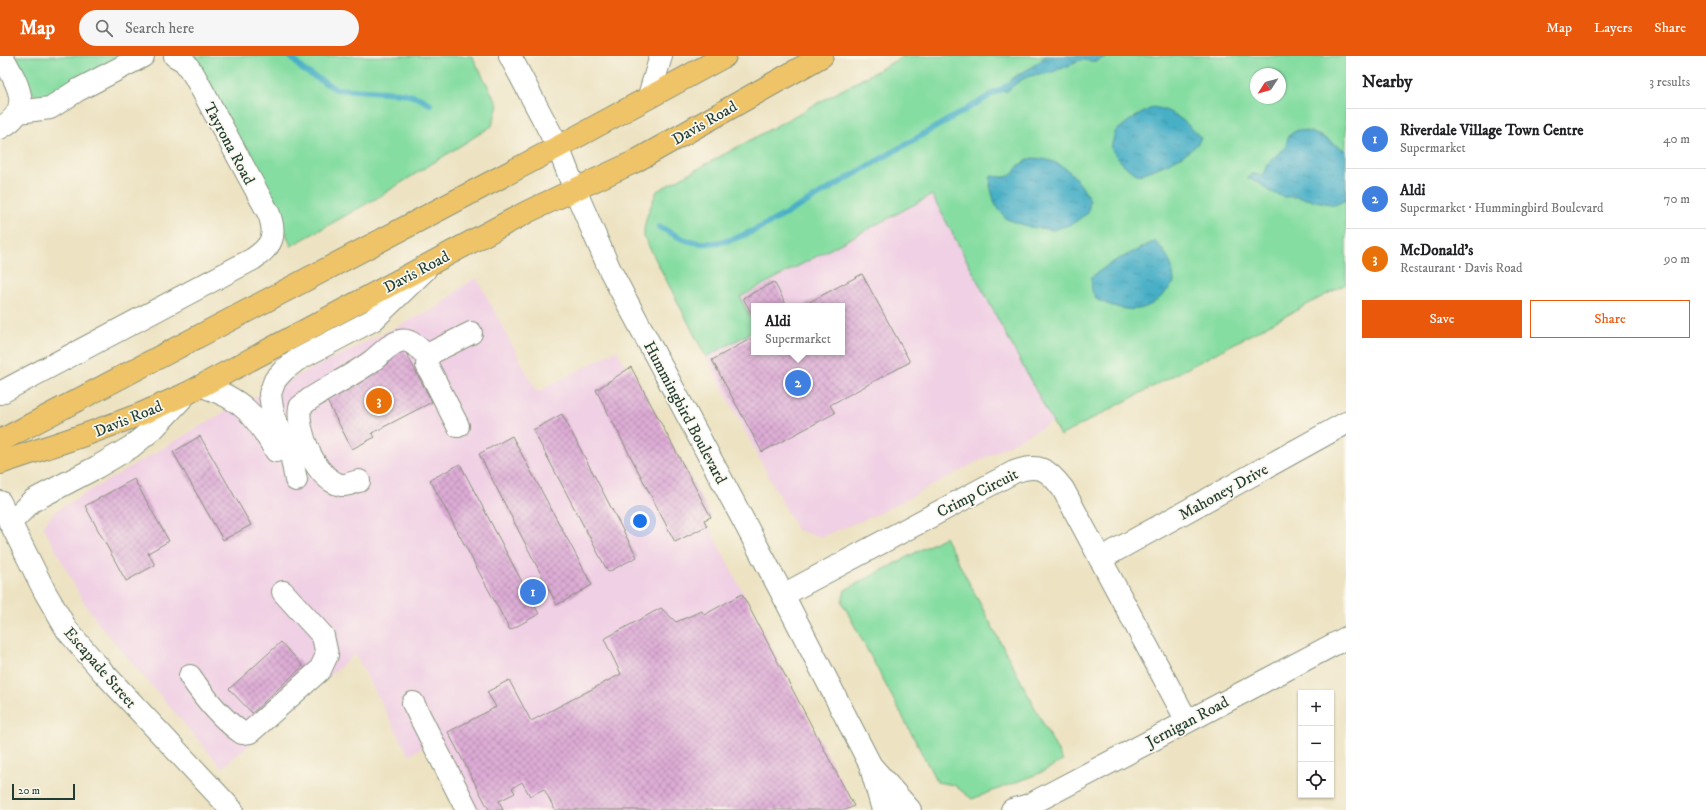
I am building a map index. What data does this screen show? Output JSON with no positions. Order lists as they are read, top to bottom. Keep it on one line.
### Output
{"streets":{"main road":["Davis Road"],"street":["Tayrona Road","Hummingbird Boulevard","Mahoney Drive","Crimp Circuit","Escapade Street","Jernigan Road"]},"crossings":[["Davis Road","Hummingbird Boulevard"],["Hummingbird Boulevard","Crimp Circuit"],["Mahoney Drive","Crimp Circuit"],["Crimp Circuit","Jernigan Road"]],"scale_bar":"20 m","north":"bottom left","page":{"header":"Map","search":"Search here","nav":["Map","Layers","Share"],"heading":["Nearby","3 results"],"list":[{"mark":"1","name":"Riverdale Village Town Centre","note":"Supermarket","value":"40 m"},{"mark":"2","name":"Aldi","note":"Supermarket · Hummingbird Boulevard","value":"70 m"},{"mark":"3","name":"McDonald's","note":"Restaurant · Davis Road","value":"90 m"}],"buttons":["Save","Share"],"popup":["Aldi","Supermarket"],"pins":["2","3","1"],"map_buttons":["+","−"],"scale":"20 m"}}
